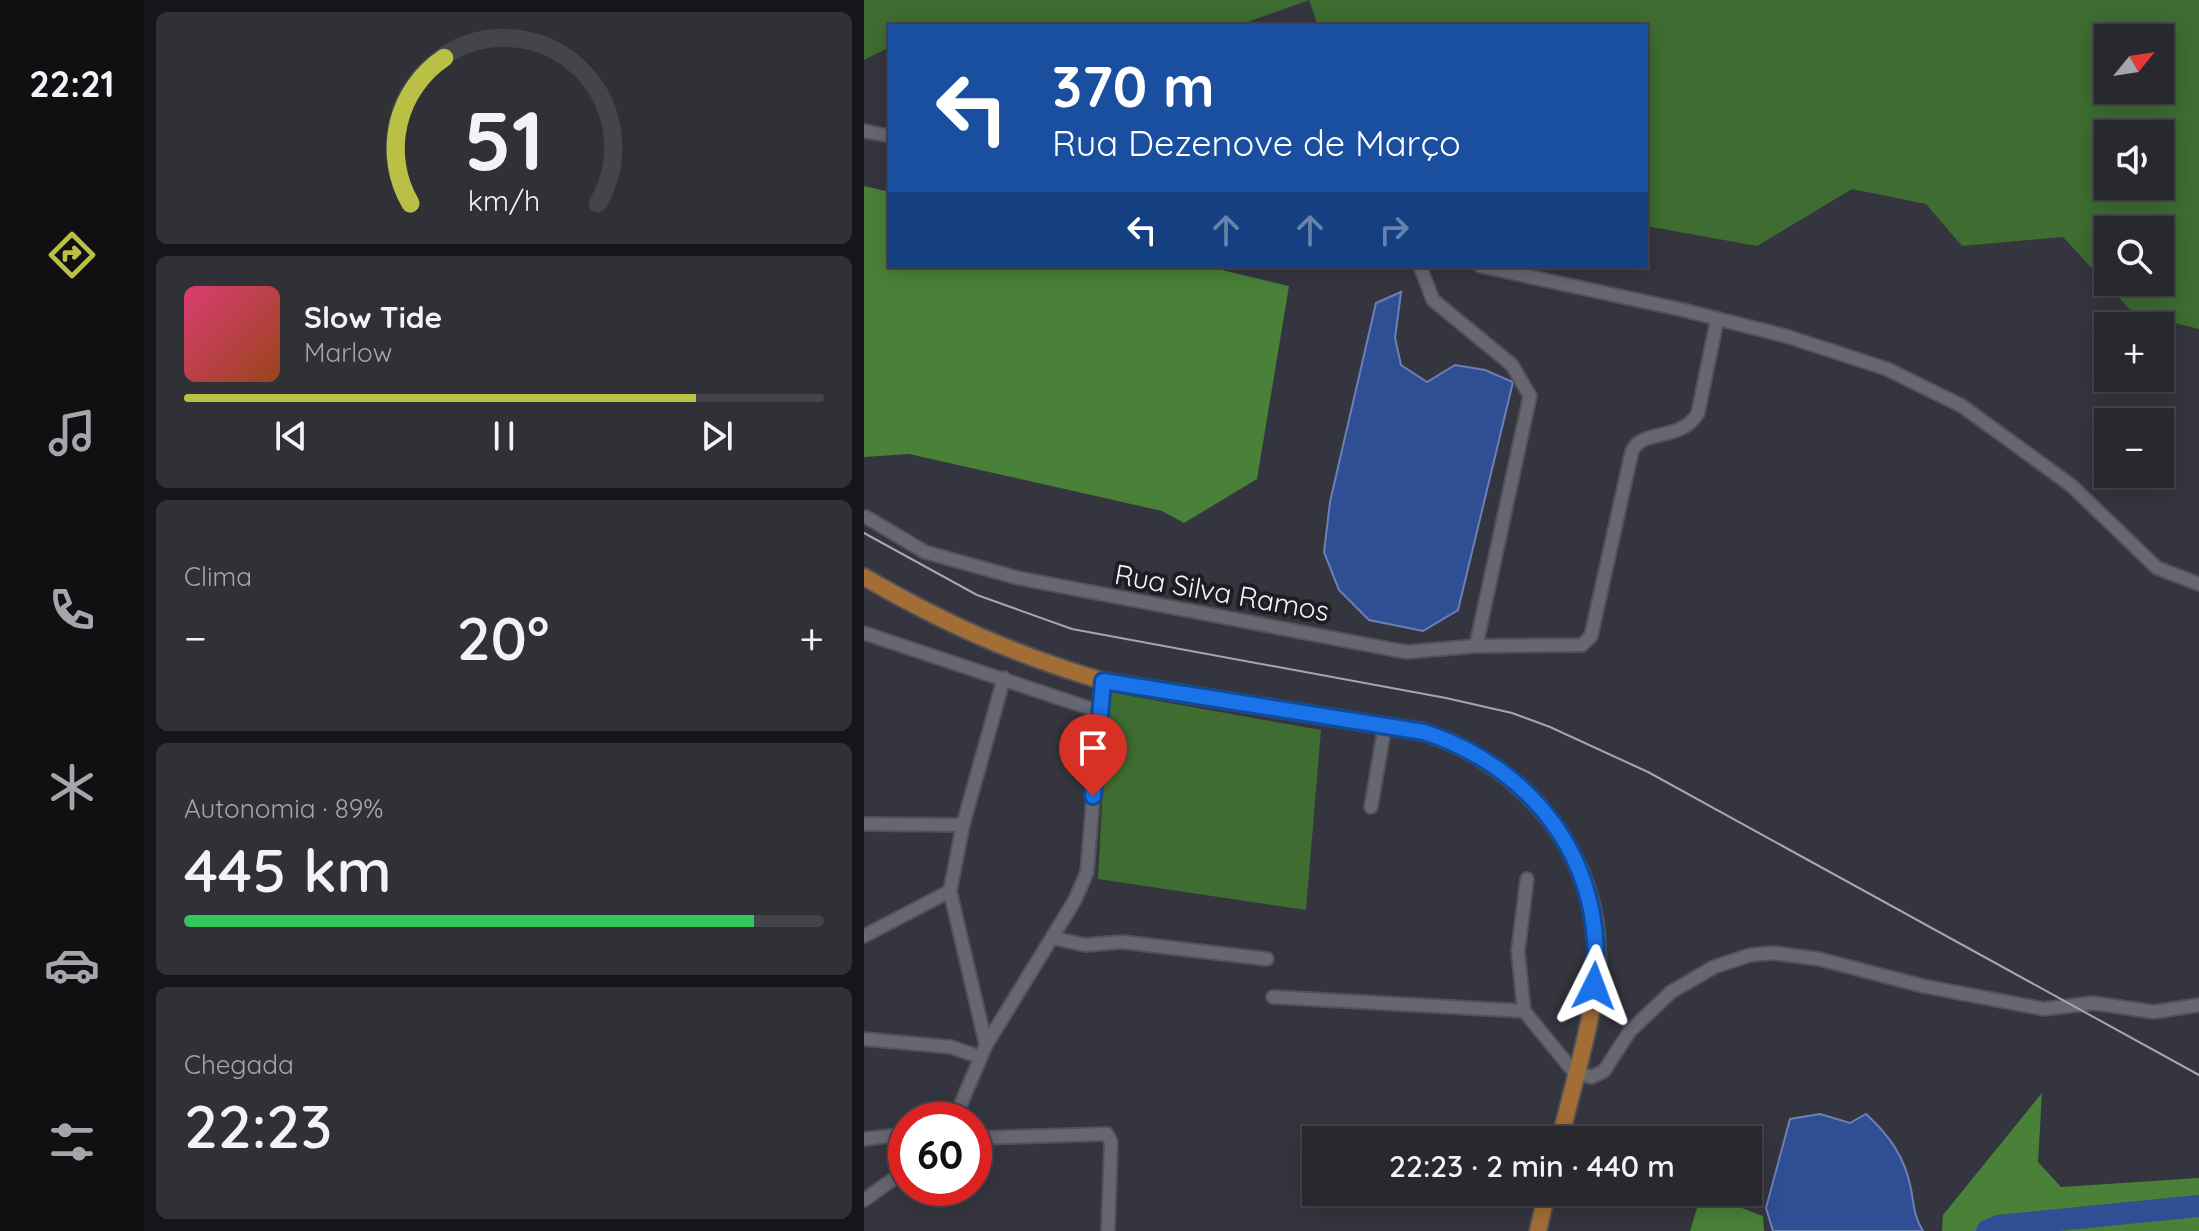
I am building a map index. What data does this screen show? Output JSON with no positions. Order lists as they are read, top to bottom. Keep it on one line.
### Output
{"streets":{"street":["Rua Silva Ramos"]},"north":"top right","page":{"tabs":"22:21","map_buttons":["+","−"],"turn":["370 m","Rua Dezenove de Março"],"song":["Slow Tide","Marlow"],"tile":["Clima",["Autonomia · 89%","445 km"],["Chegada","22:23"]],"heat":["−","20°","+"],"limit":"60","trip":"22:23 · 2 min · 440 m","gauge":["51","km/h"]}}
